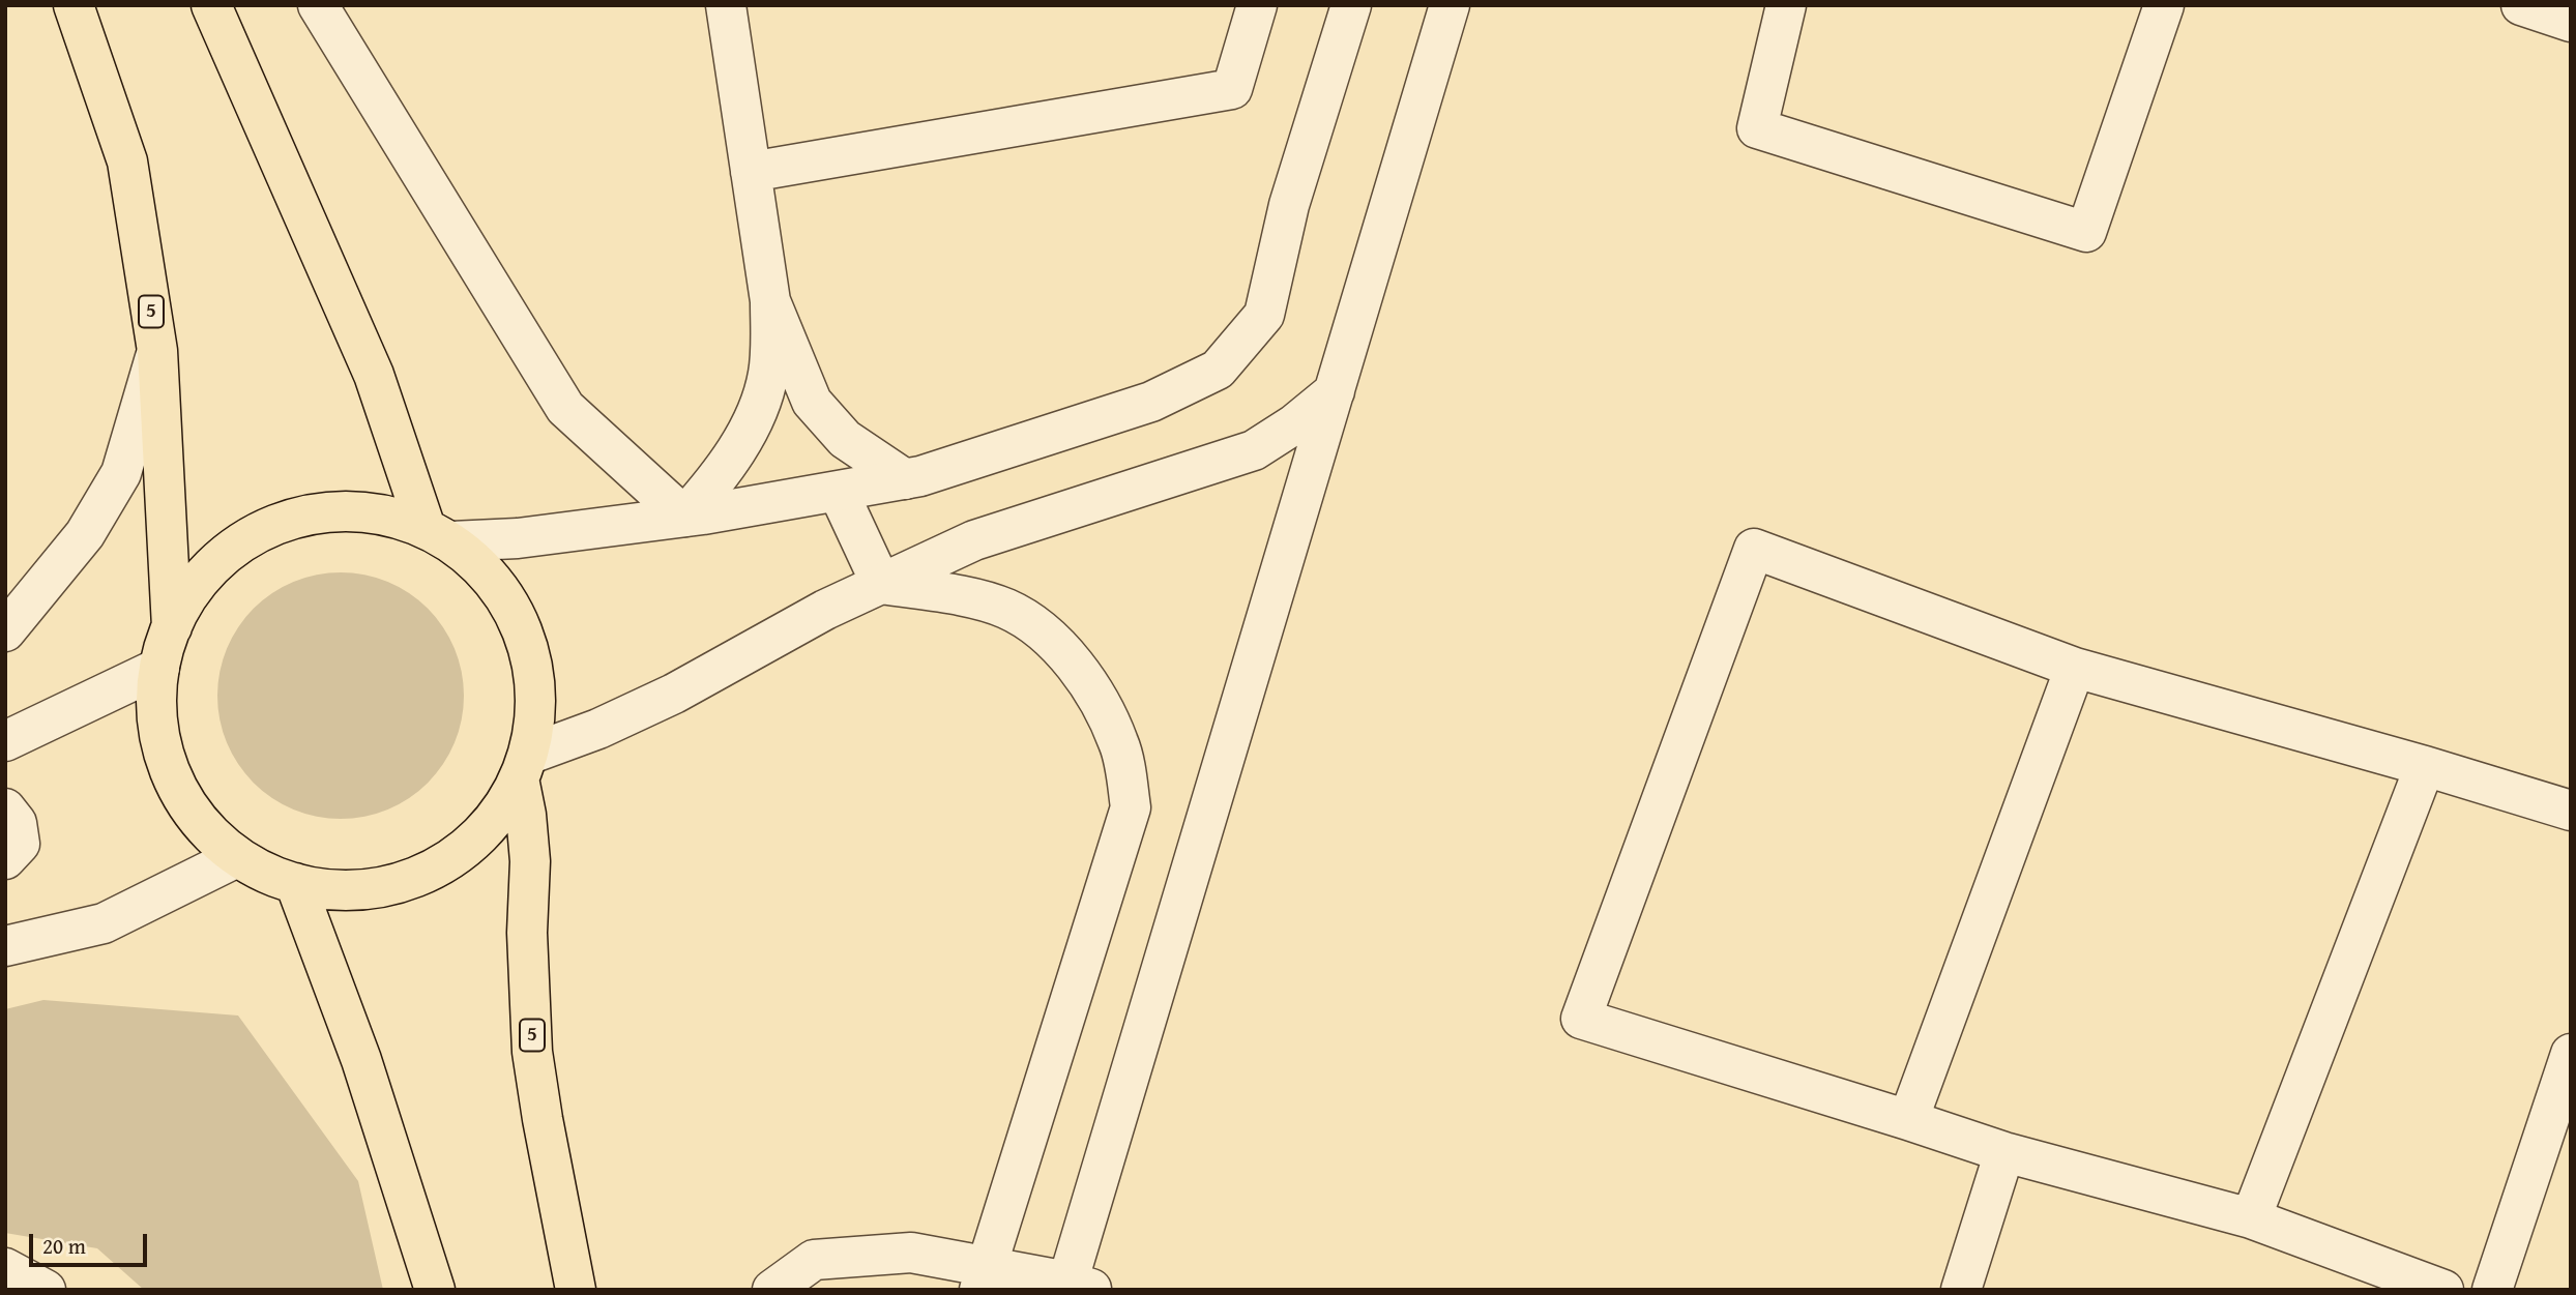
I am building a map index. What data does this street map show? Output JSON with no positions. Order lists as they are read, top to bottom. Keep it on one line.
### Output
{"streets":{"highway":["5"]},"scale_bar":"20 m"}
